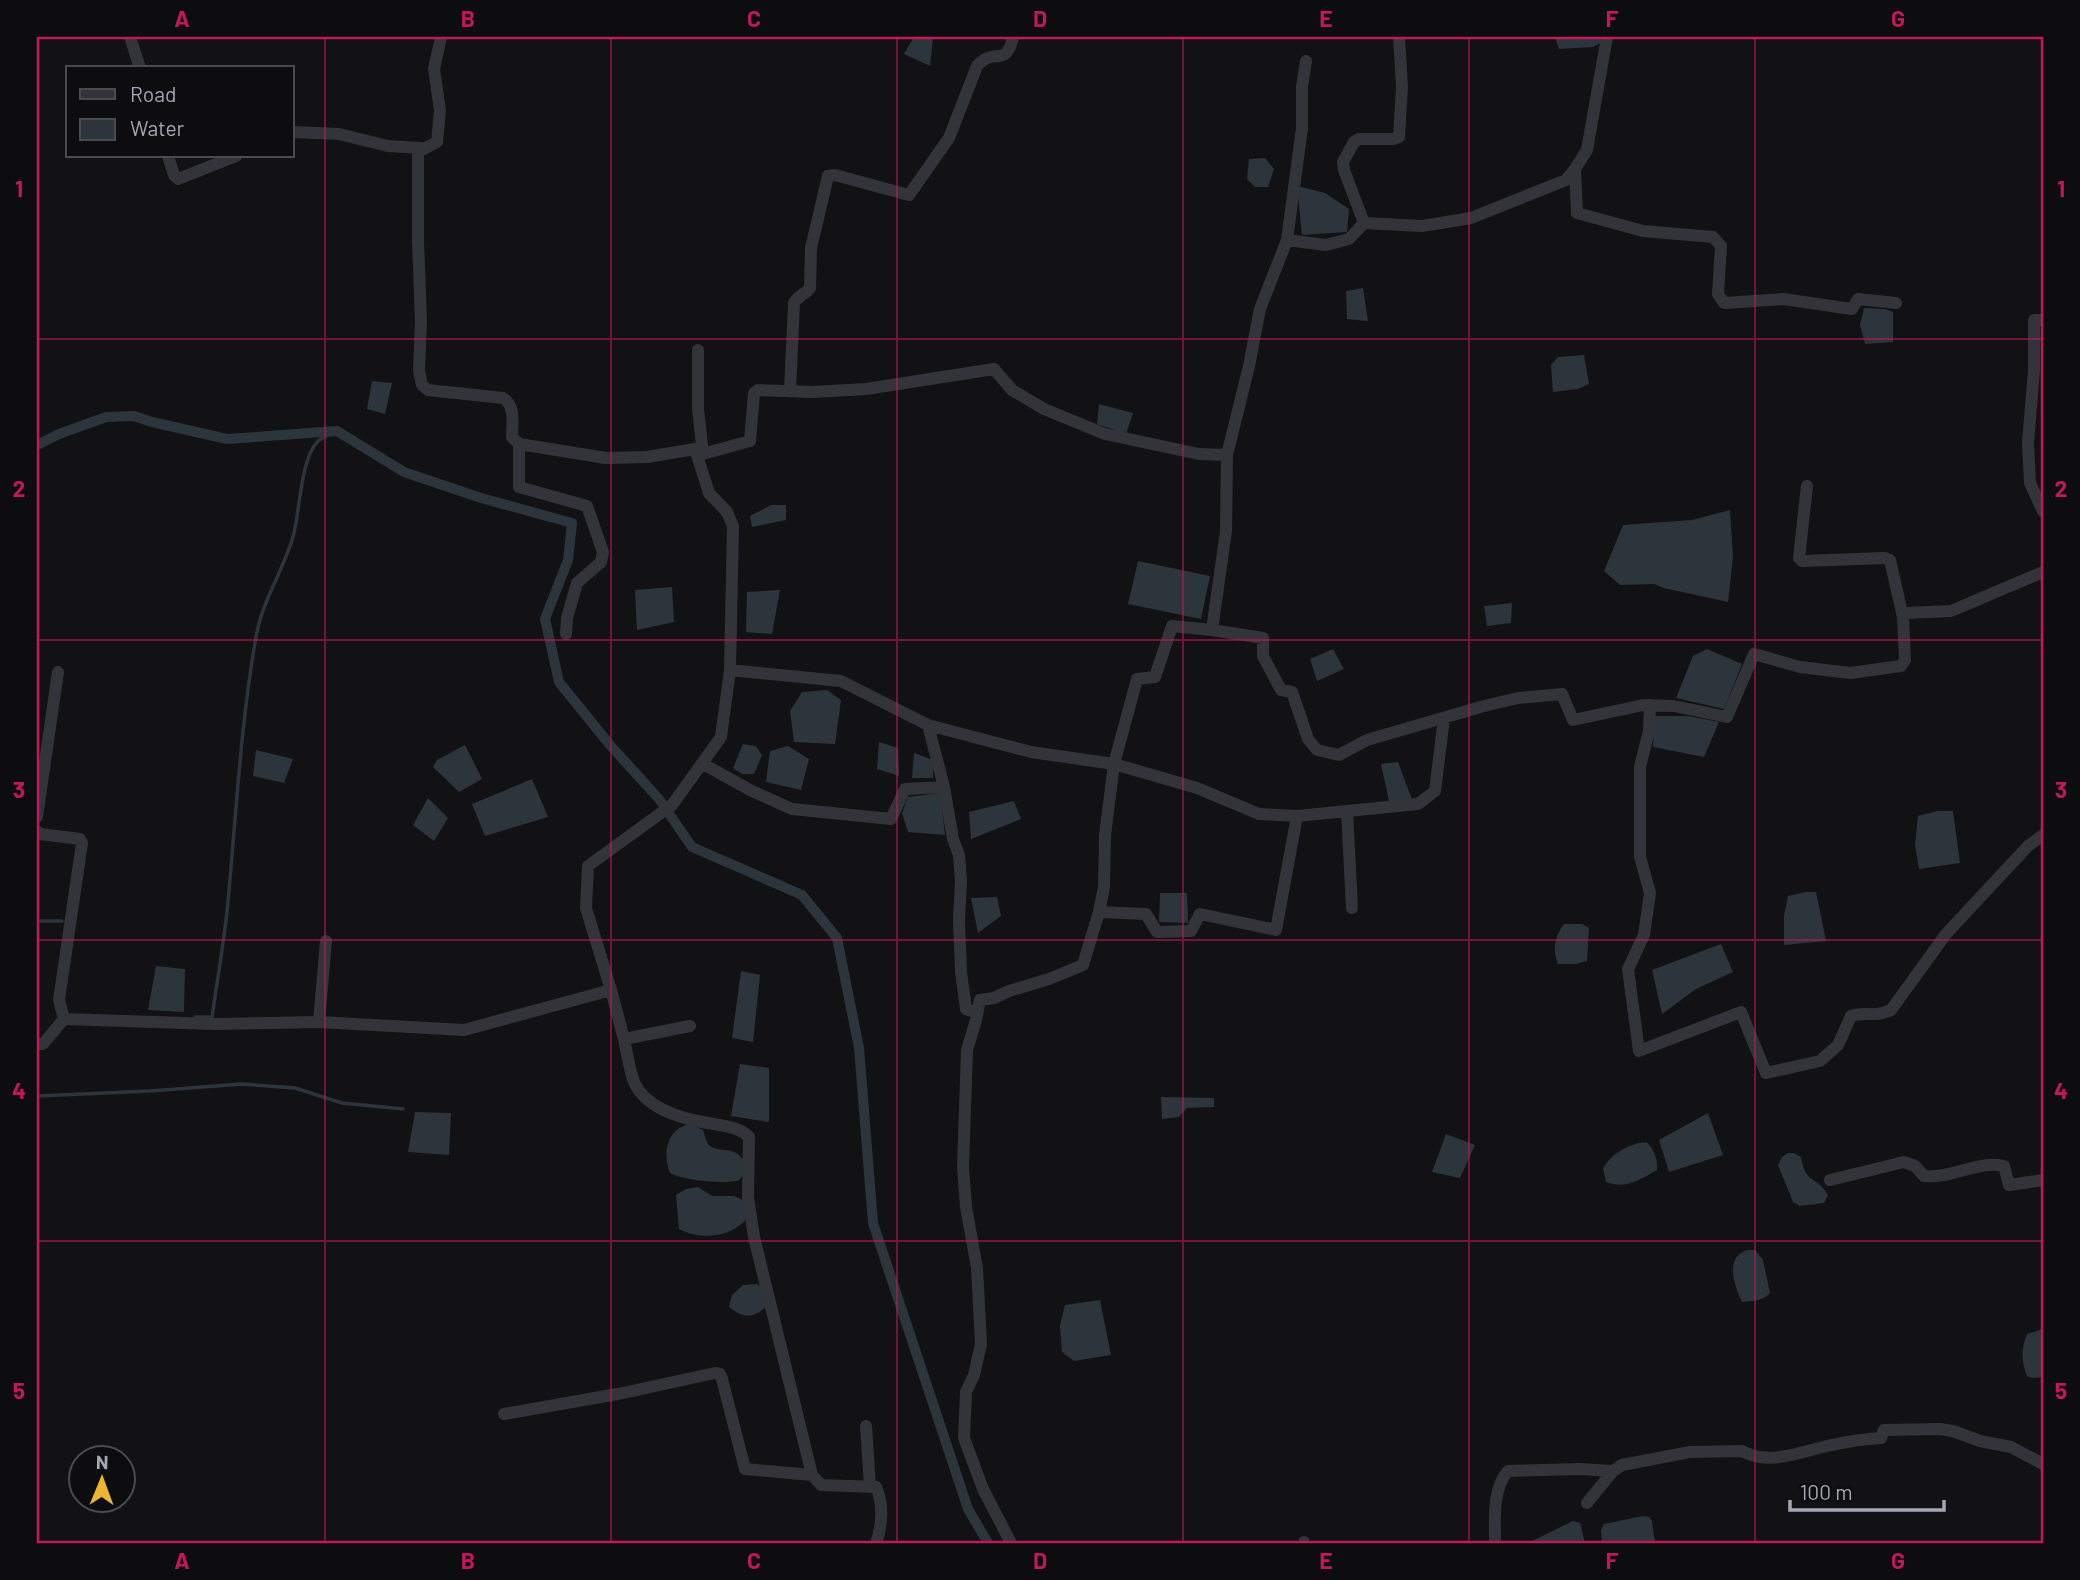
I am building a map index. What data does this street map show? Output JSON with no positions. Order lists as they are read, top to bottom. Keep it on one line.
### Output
{"legend":["Road","Water"],"scale_bar":"100 m","north":"top","grid":{"columns":["A","B","C","D","E","F","G"],"rows":["1","2","3","4","5"]}}
